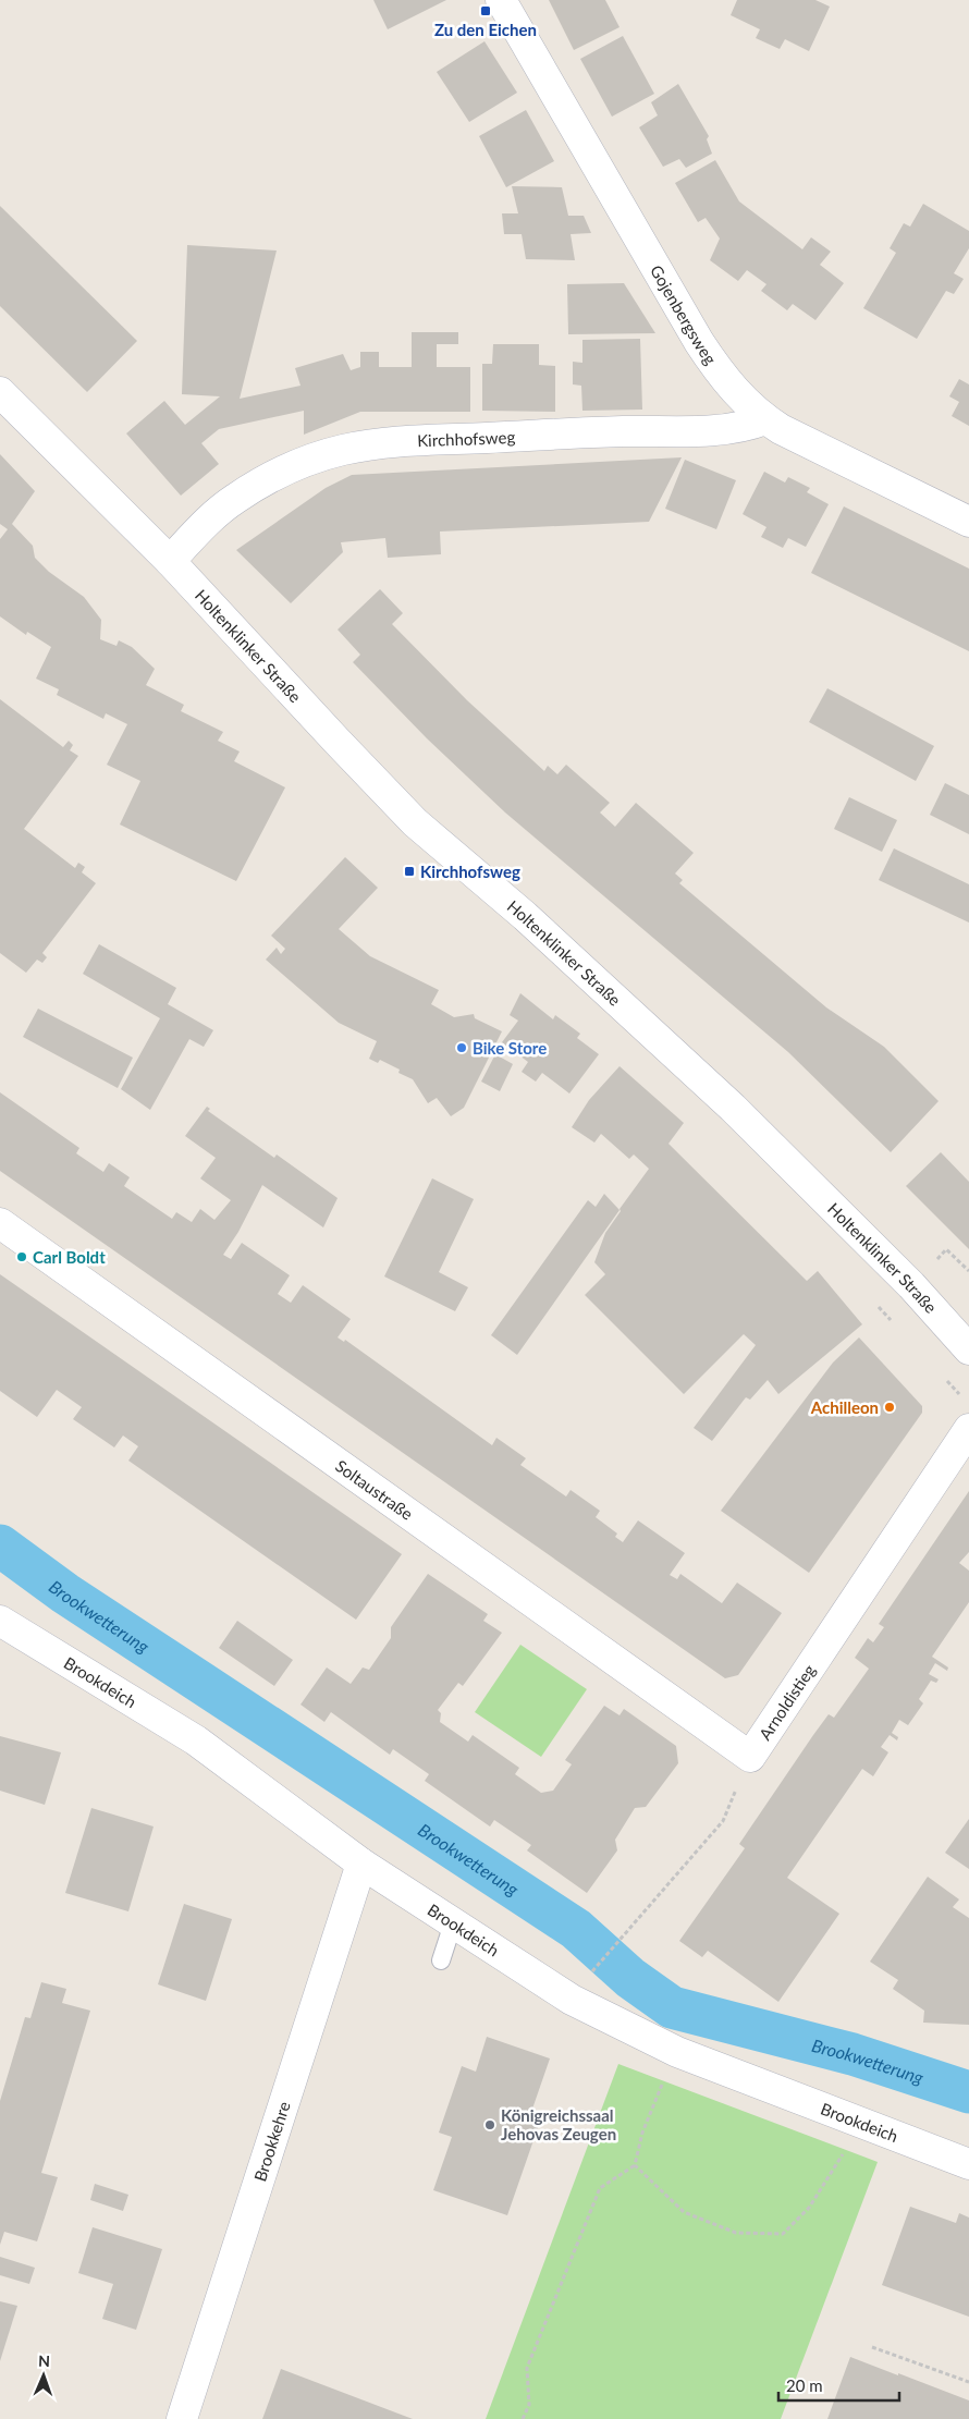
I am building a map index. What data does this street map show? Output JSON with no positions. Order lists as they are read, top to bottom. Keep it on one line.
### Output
{"streets":{"street":["Gojenbergsweg","Kirchhofsweg","Holtenklinker Straße","Soltaustraße","Brookdeich","Arnoldistieg","Brookkehre"]},"crossings":[["Gojenbergsweg","Kirchhofsweg"],["Kirchhofsweg","Holtenklinker Straße"],["Soltaustraße","Arnoldistieg"],["Brookdeich","Brookkehre"]],"water":["Brookwetterung"],"places":{"transit":["Zu den Eichen","Kirchhofsweg"],"other":["Bike Store","Carl Boldt","Achilleon","Königreichssaal Jehovas Zeugen"]},"scale_bar":"20 m","north":"top"}
